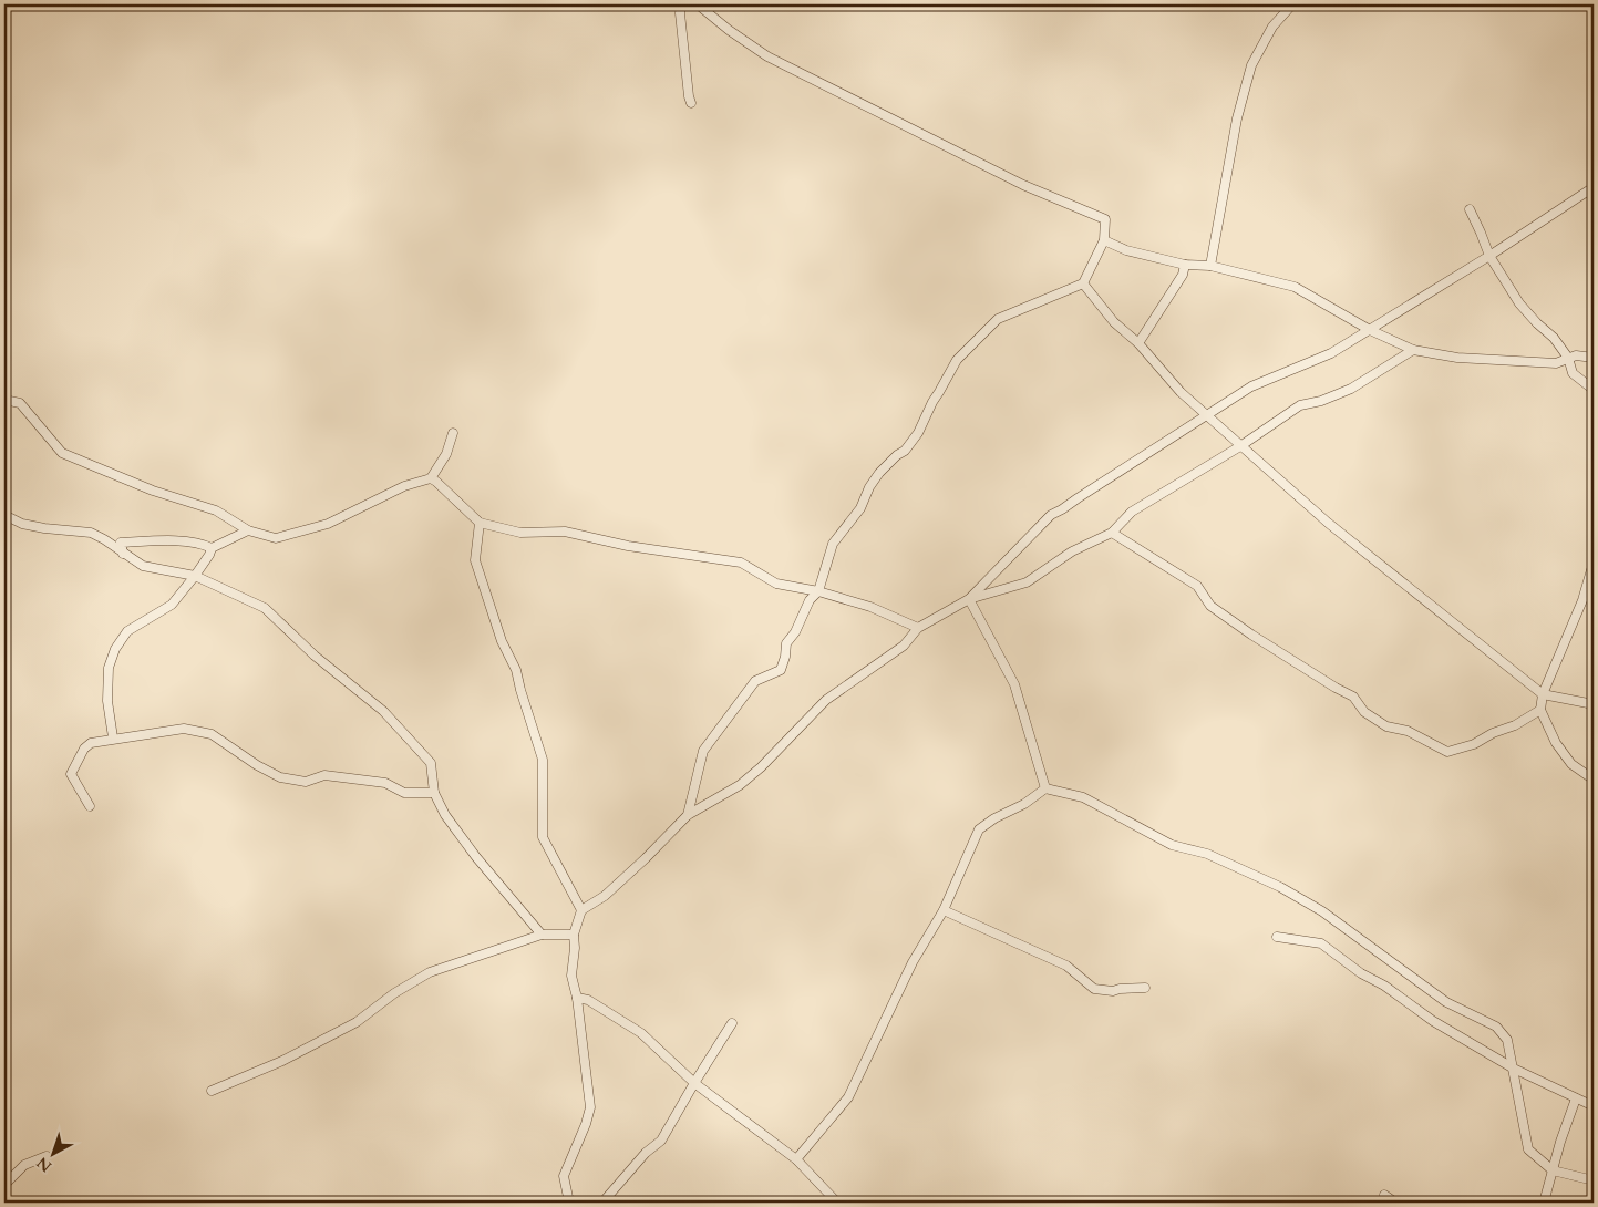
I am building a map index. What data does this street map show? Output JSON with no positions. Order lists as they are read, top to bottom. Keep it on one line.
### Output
{"north":"bottom left"}
